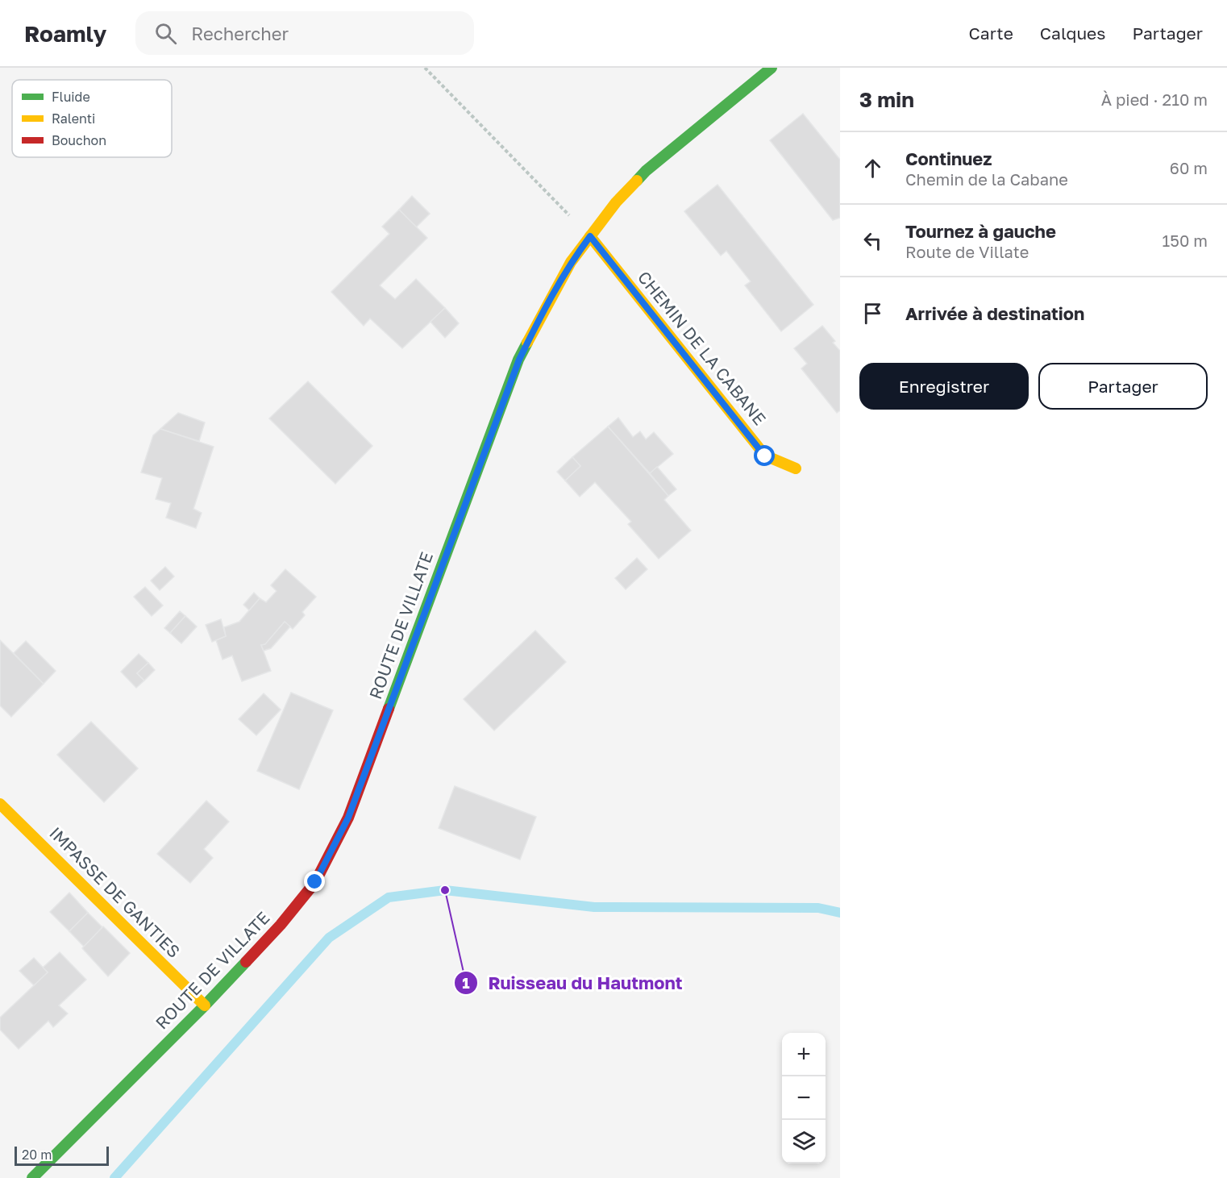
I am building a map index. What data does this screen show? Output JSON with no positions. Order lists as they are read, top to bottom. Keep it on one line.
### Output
{"streets":{"street":["CHEMIN DE LA CABANE","ROUTE DE VILLATE","IMPASSE DE GANTIES"]},"crossings":[["CHEMIN DE LA CABANE","ROUTE DE VILLATE"],["ROUTE DE VILLATE","IMPASSE DE GANTIES"]],"places":["Ruisseau du Hautmont"],"legend":["Fluide","Ralenti","Bouchon"],"scale_bar":"20 m","page":{"header":"Roamly","search":"Rechercher","nav":["Carte","Calques","Partager"],"heading":["3 min","À pied · 210 m"],"list":[["Continuez","Chemin de la Cabane","60 m"],["Tournez à gauche","Route de Villate","150 m"],"Arrivée à destination"],"buttons":["Enregistrer","Partager"],"map_buttons":["+","−"],"scale":"20 m"}}
